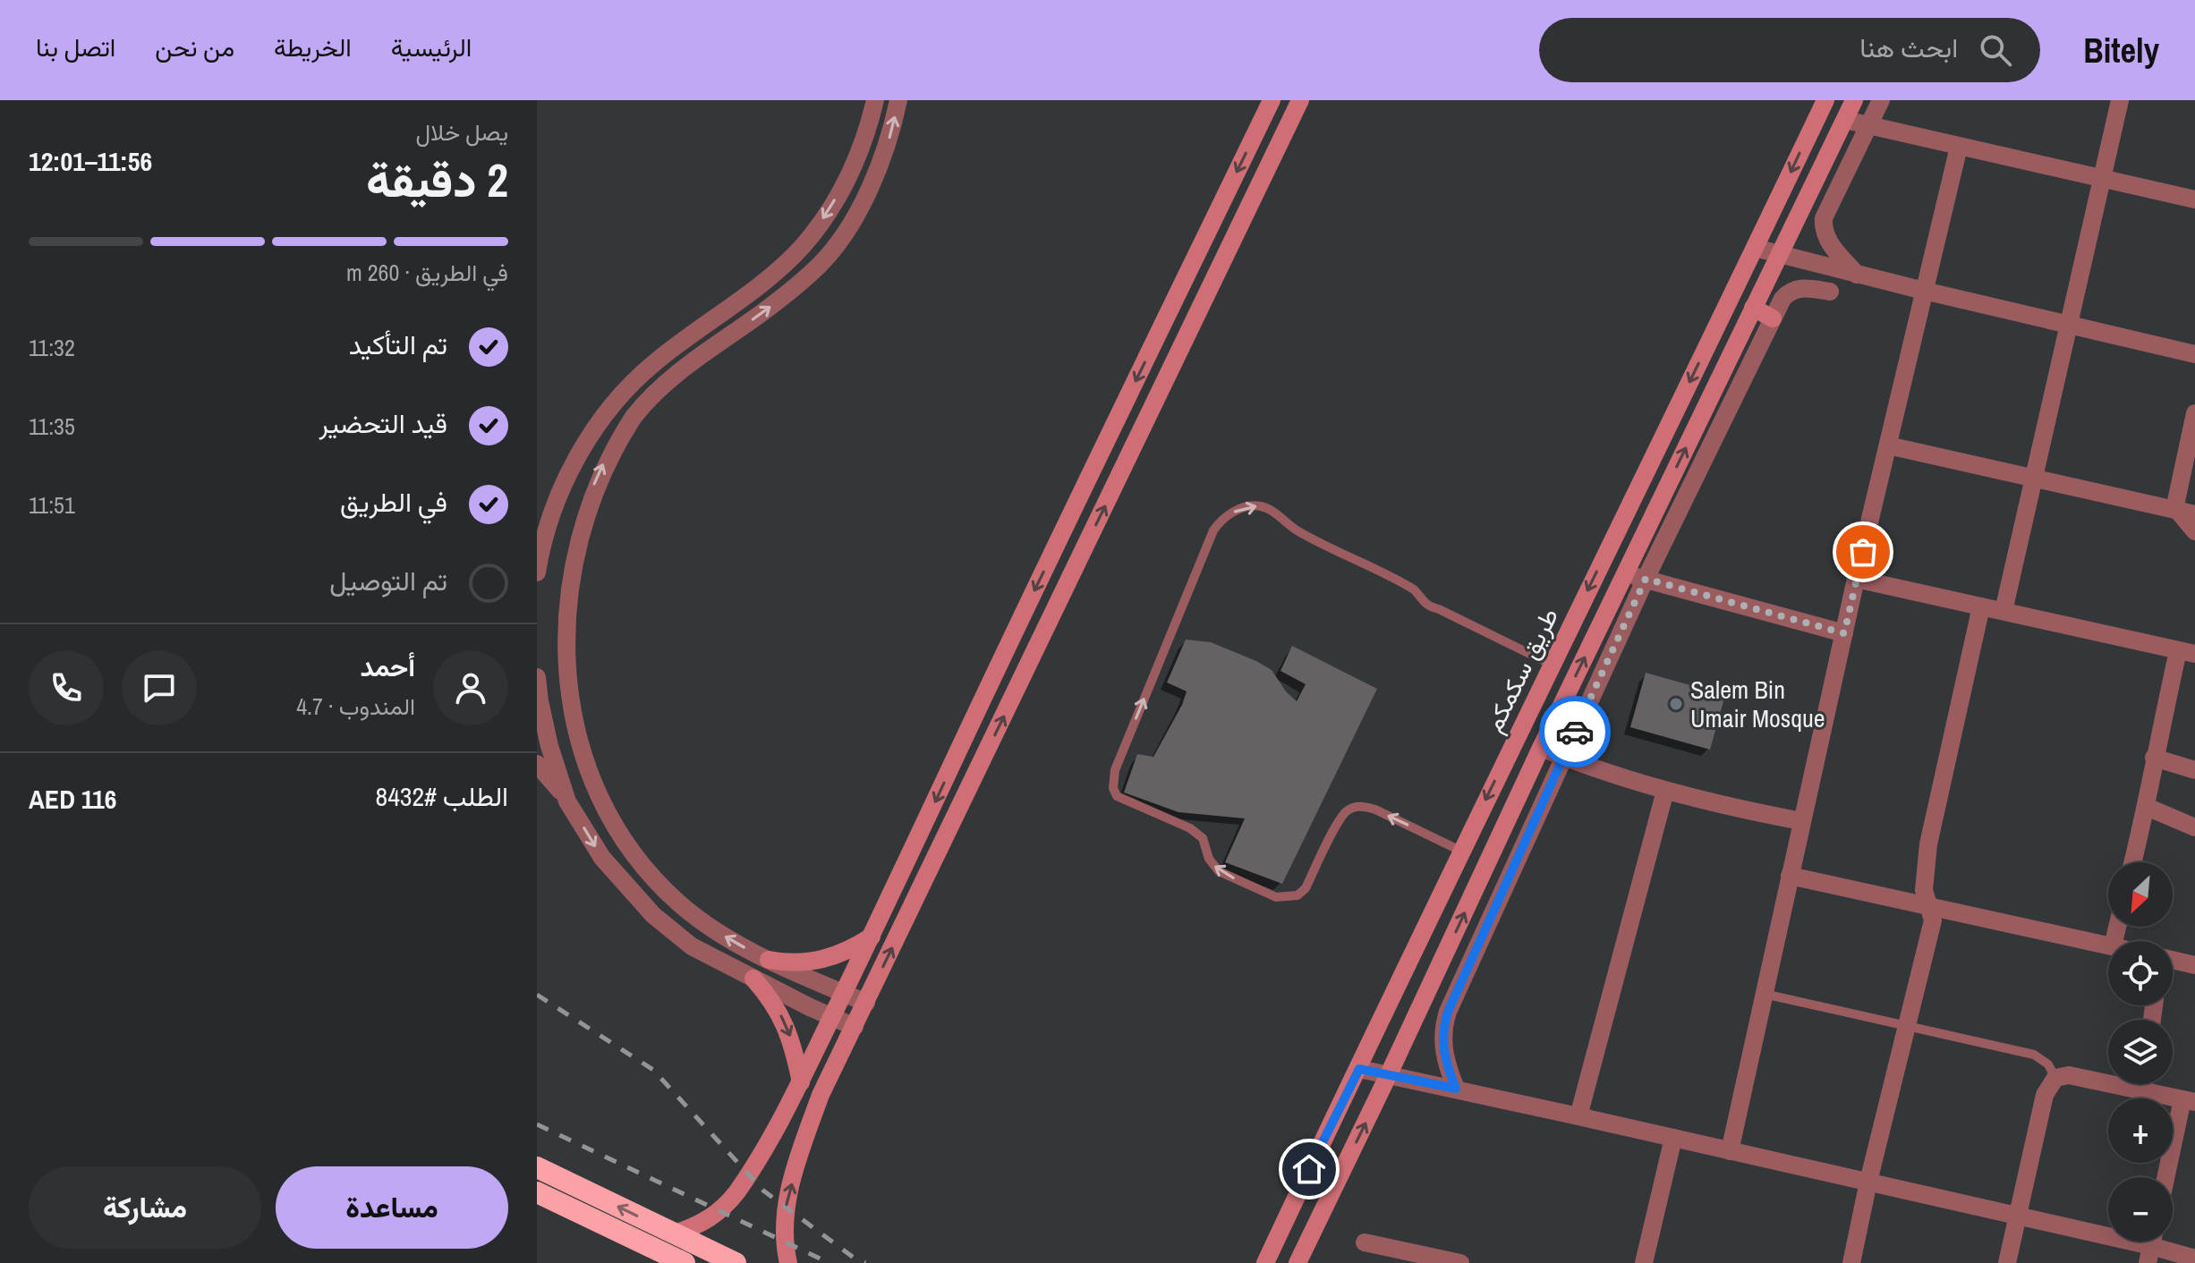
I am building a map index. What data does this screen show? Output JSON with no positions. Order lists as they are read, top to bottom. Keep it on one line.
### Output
{"streets":{"street":["طريق سكمكم"]},"places":["Salem Bin Umair Mosque"],"north":"bottom left","page":{"header":"Bitely","search":"ابحث هنا","nav":["الرئيسية","الخريطة","من نحن","اتصل بنا"],"heading":["2 دقيقة","يصل خلال","11:56–12:01"],"panel":["أحمد","المندوب · 4.7","الطلب #8432","AED 116"],"bar":"في الطريق · 260 m","list":[["تم التأكيد","11:32"],["قيد التحضير","11:35"],["في الطريق","11:51"],"تم التوصيل"],"map_buttons":["+","−"],"buttons":["مساعدة","مشاركة"]}}
